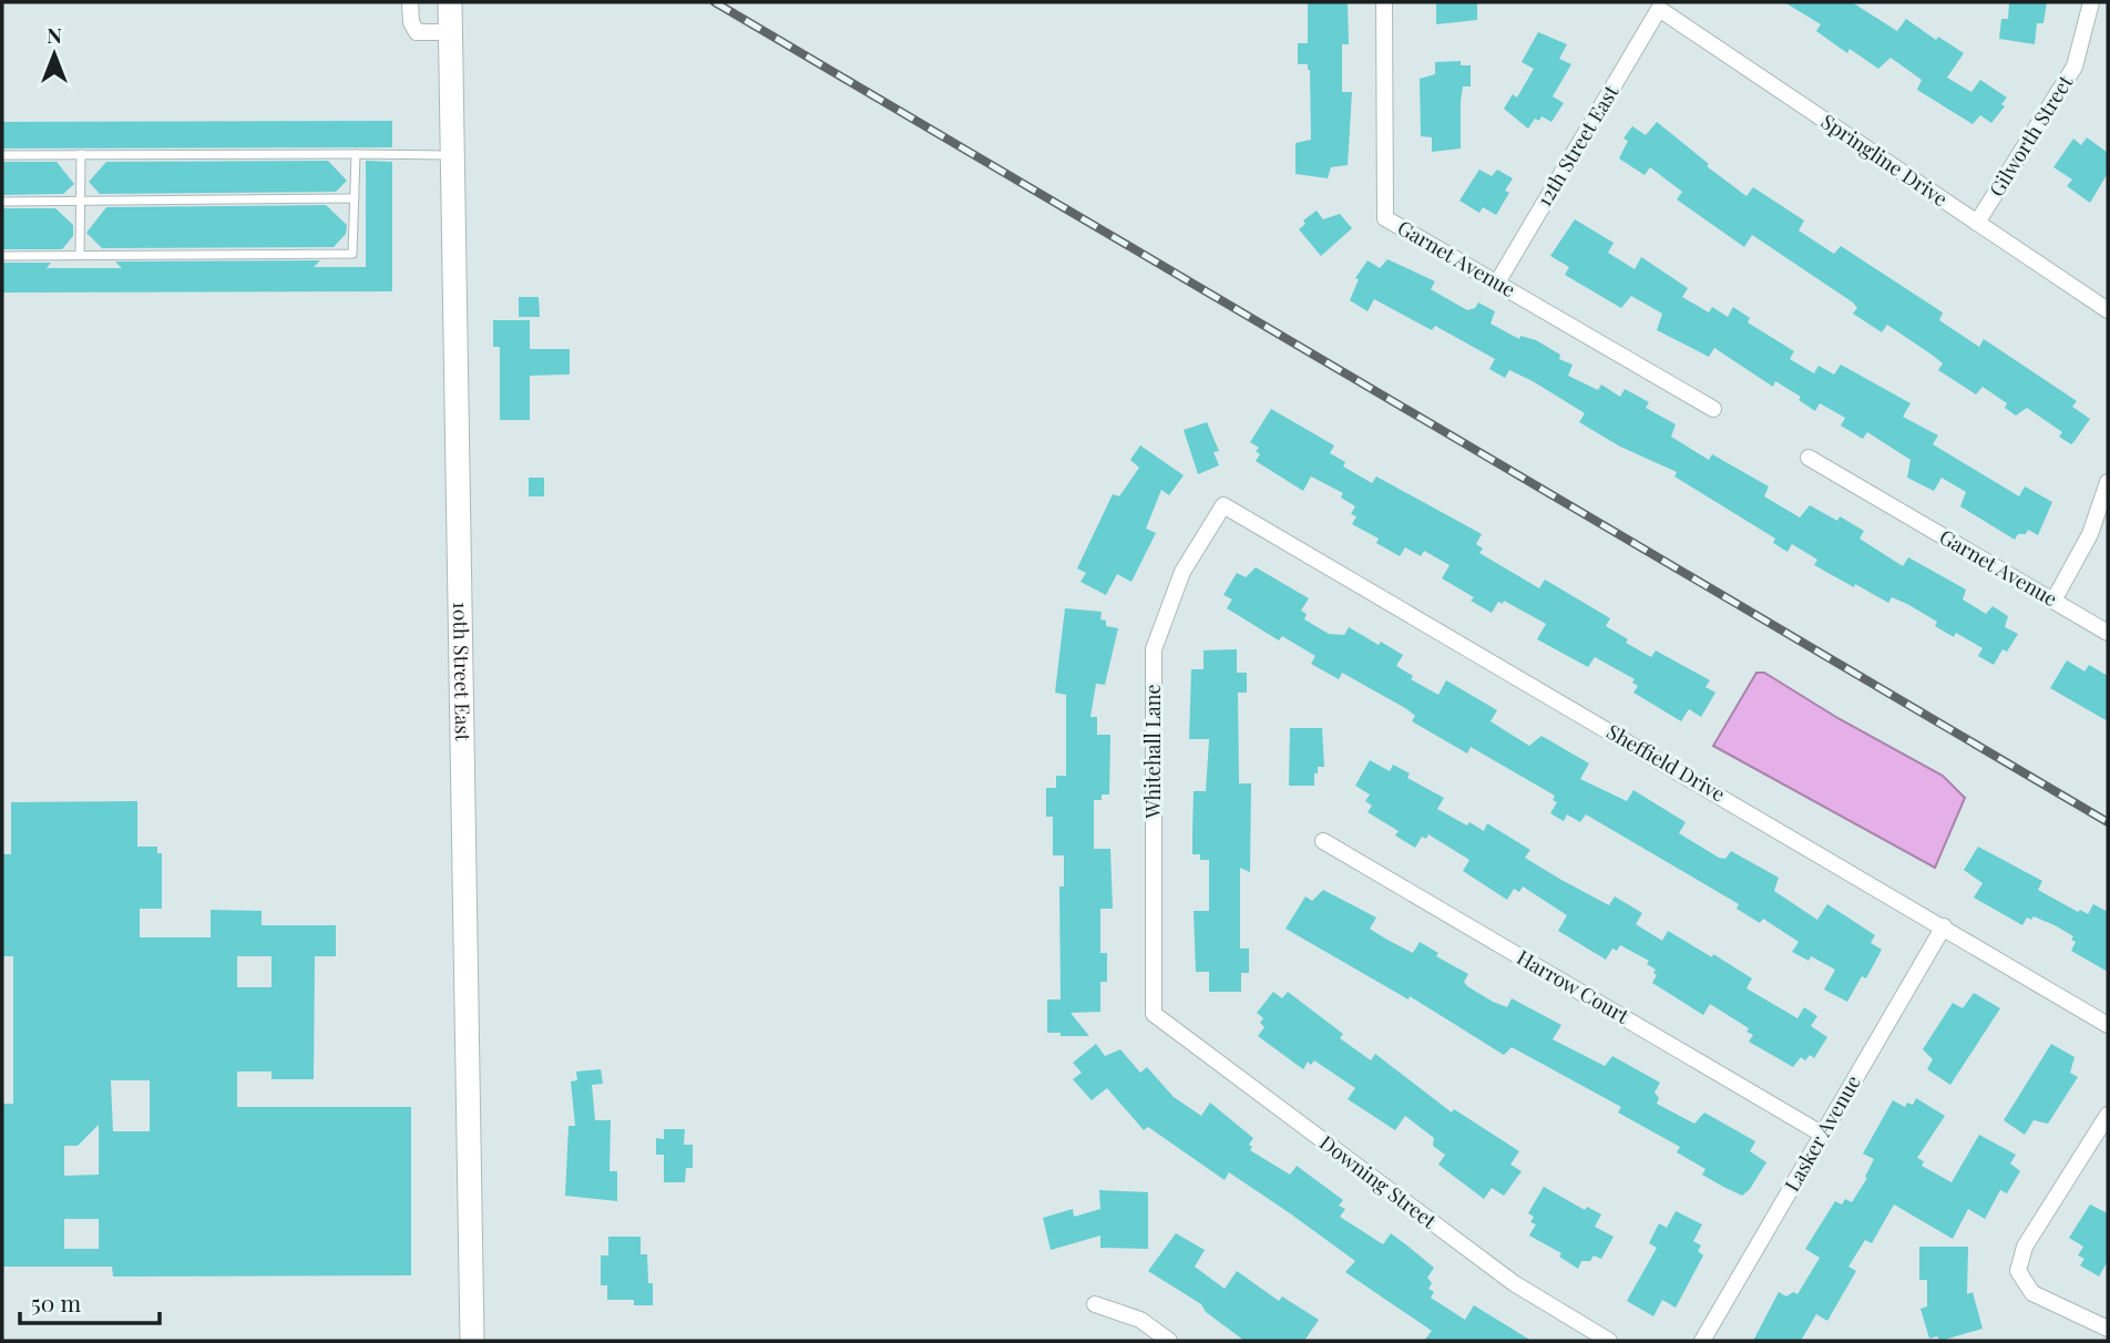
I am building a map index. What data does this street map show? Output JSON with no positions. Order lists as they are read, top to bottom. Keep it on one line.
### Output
{"streets":{"main road":["10th Street East"],"street":["Gilworth Street","12th Street East","Springline Drive","Garnet Avenue","Whitehall Lane","Sheffield Drive","Harrow Court","Lasker Avenue","Downing Street"]},"crossings":[["Gilworth Street","Springline Drive"],["12th Street East","Springline Drive"],["12th Street East","Garnet Avenue"],["Whitehall Lane","Sheffield Drive"],["Whitehall Lane","Downing Street"],["Sheffield Drive","Lasker Avenue"],["Harrow Court","Lasker Avenue"]],"scale_bar":"50 m","north":"top"}
